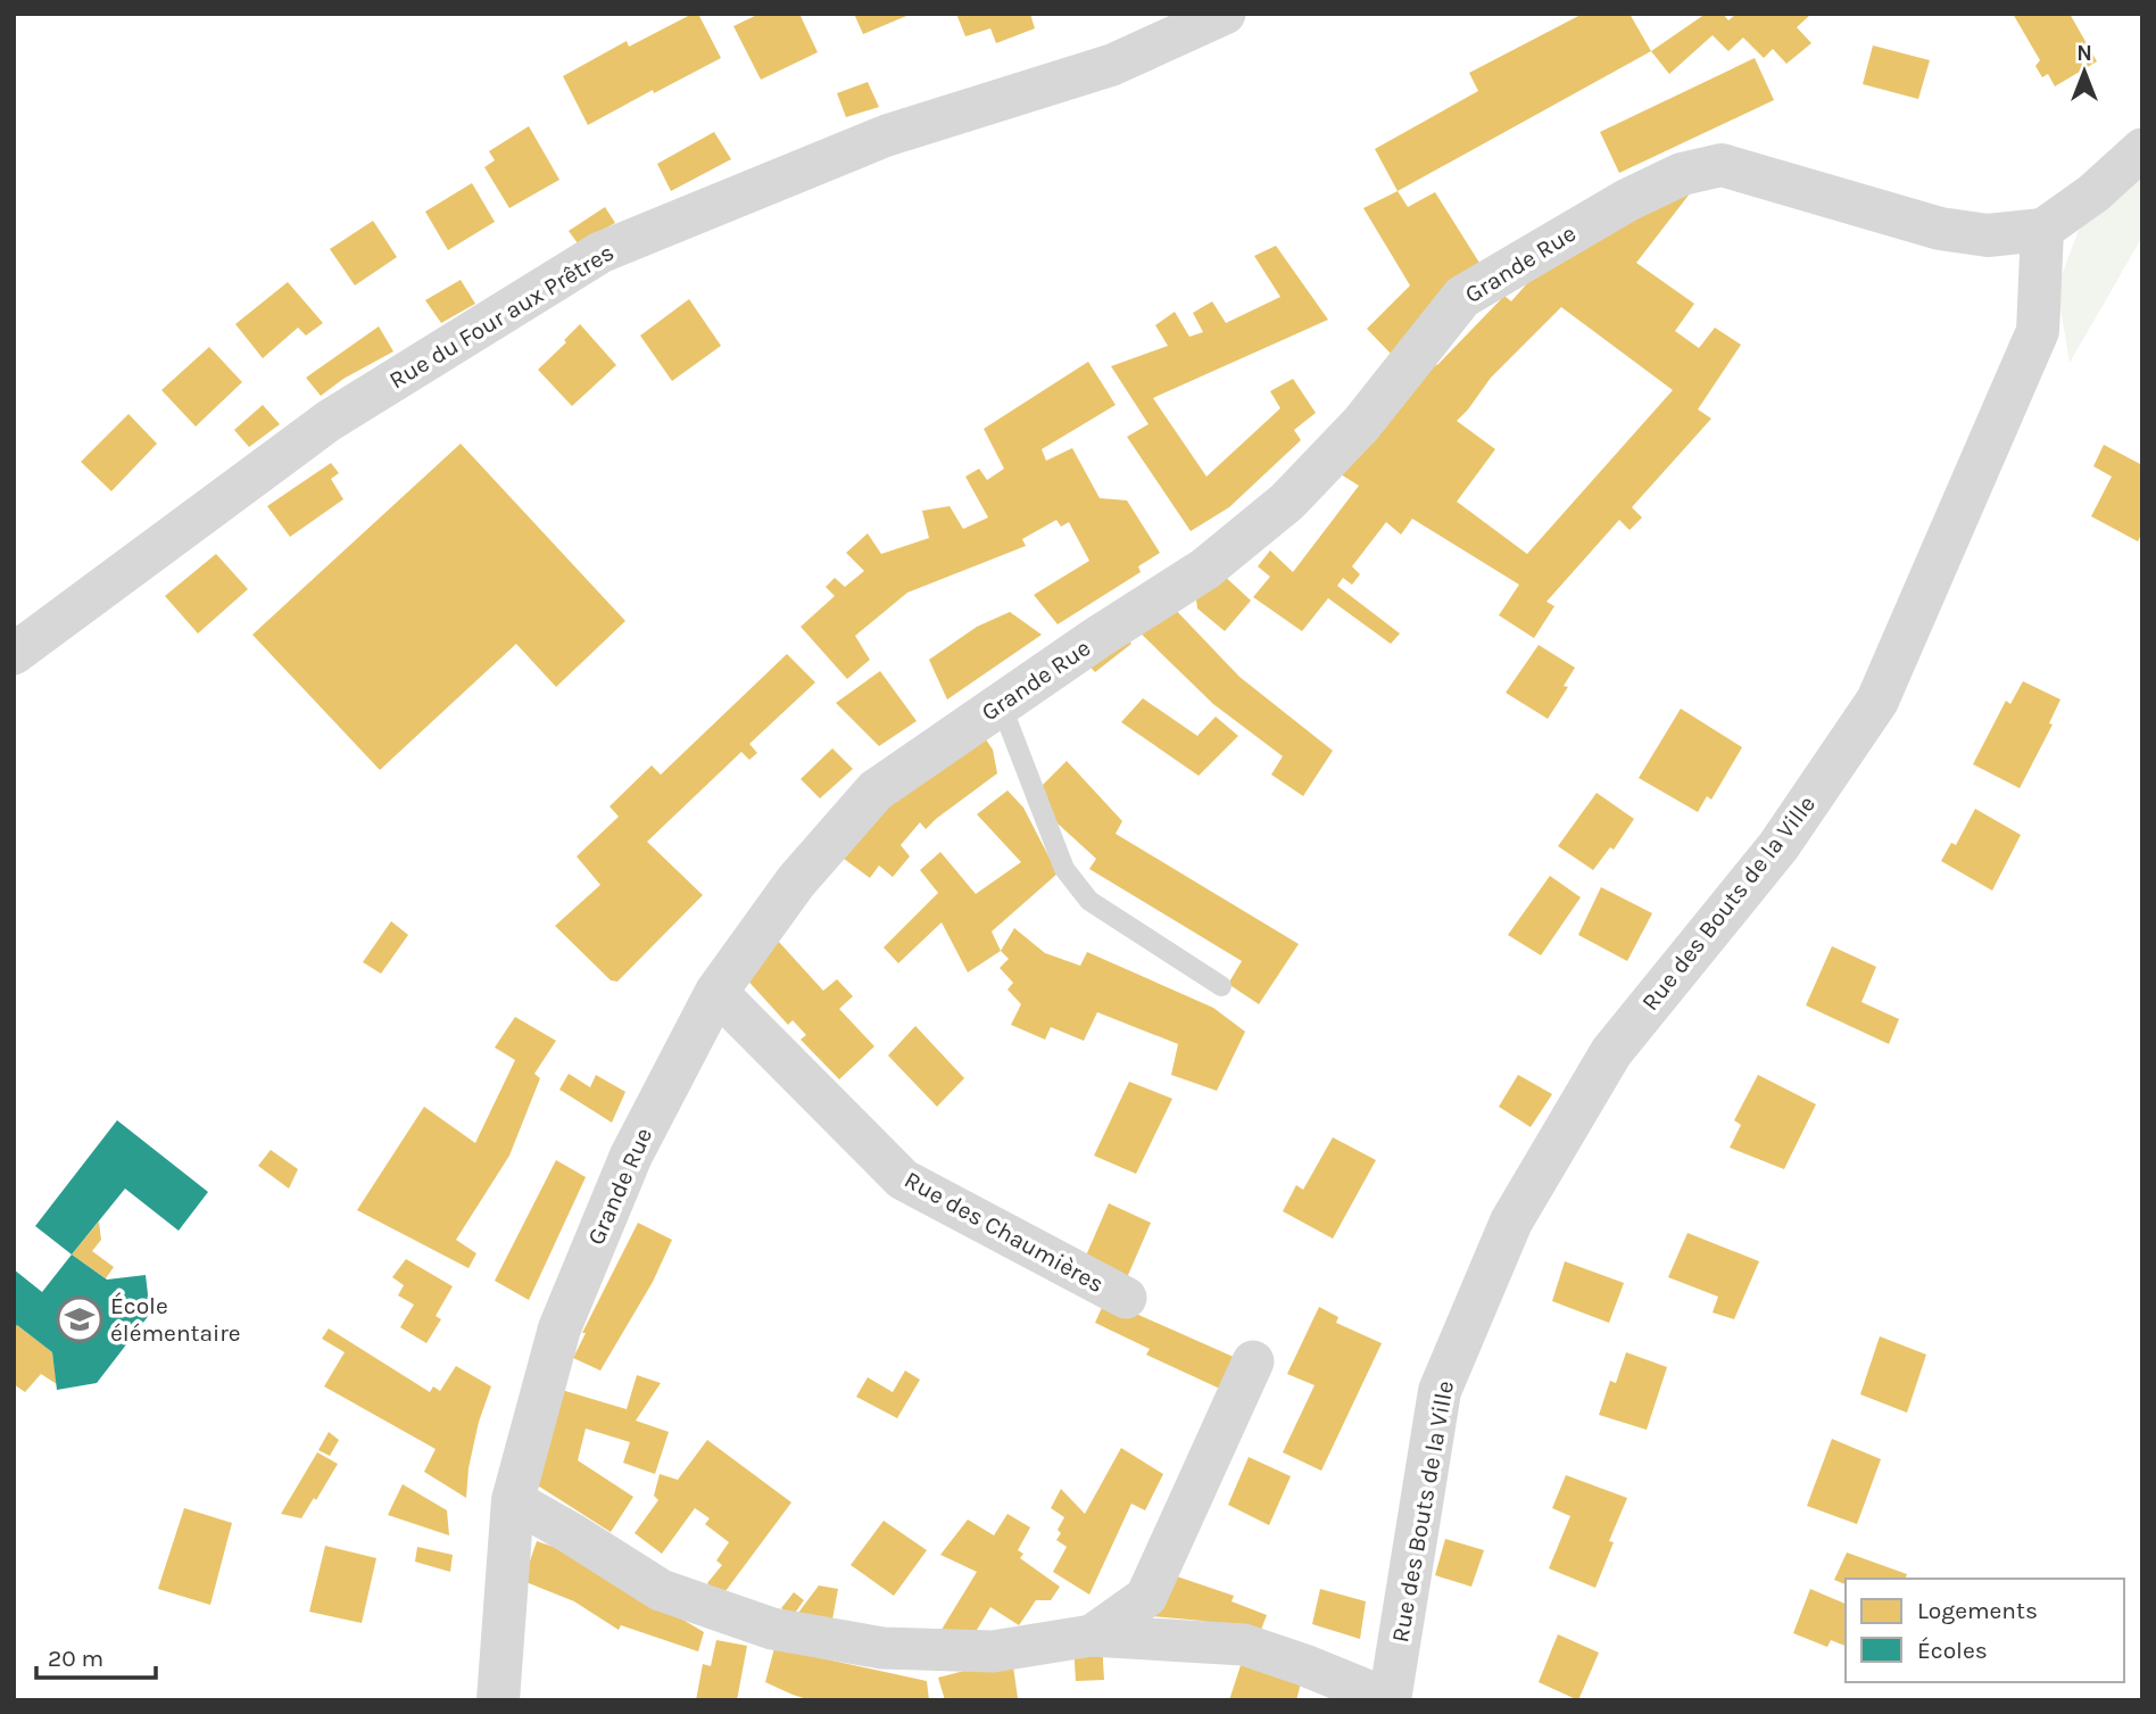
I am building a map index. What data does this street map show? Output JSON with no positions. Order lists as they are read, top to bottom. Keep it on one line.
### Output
{"streets":{"street":["Grande Rue","Rue du Four aux Prêtres","Rue des Bouts de la Ville","Rue des Chaumières"]},"crossings":[["Grande Rue","Rue des Bouts de la Ville"],["Grande Rue","Rue des Chaumières"]],"places":{"school or university":["École élémentaire"]},"legend":["Logements","Écoles"],"scale_bar":"20 m","north":"top"}
